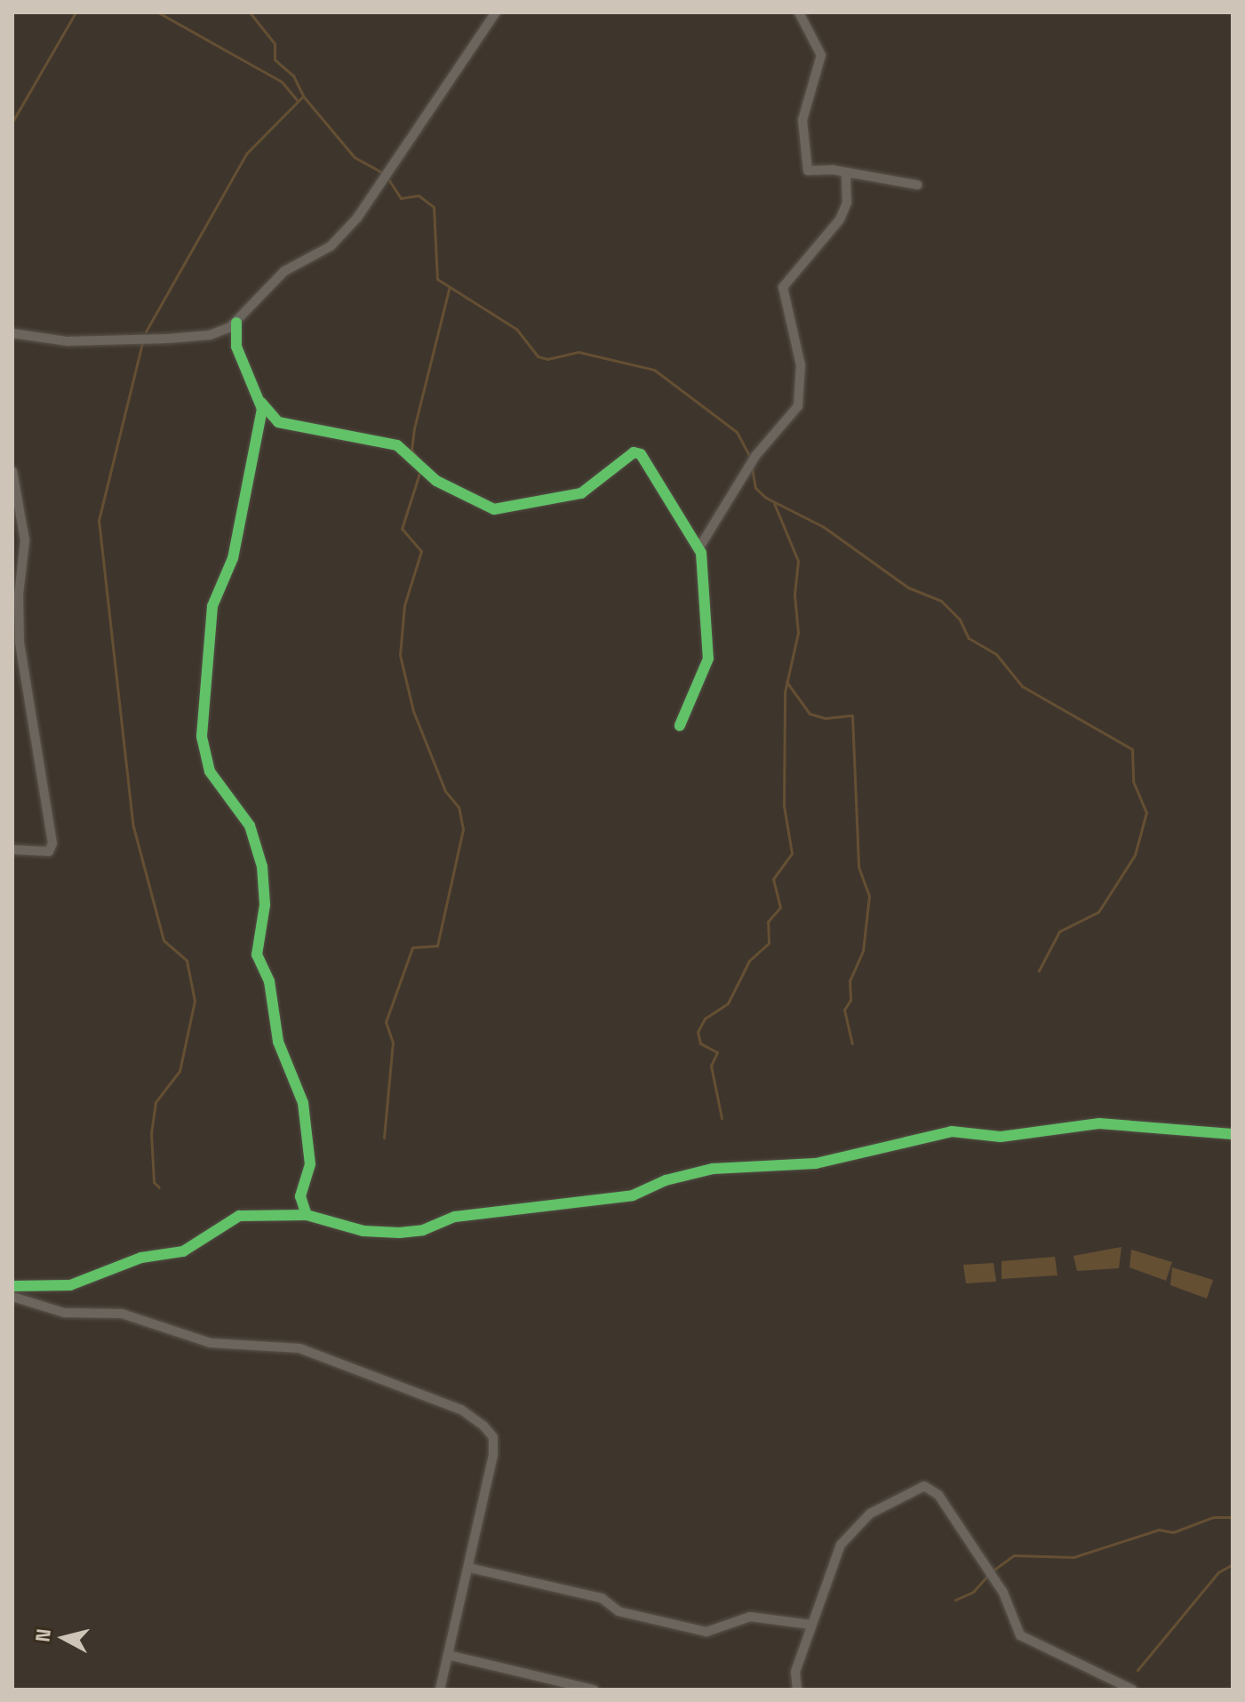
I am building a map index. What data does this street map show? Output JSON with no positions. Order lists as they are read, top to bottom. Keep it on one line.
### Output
{"north":"left"}
